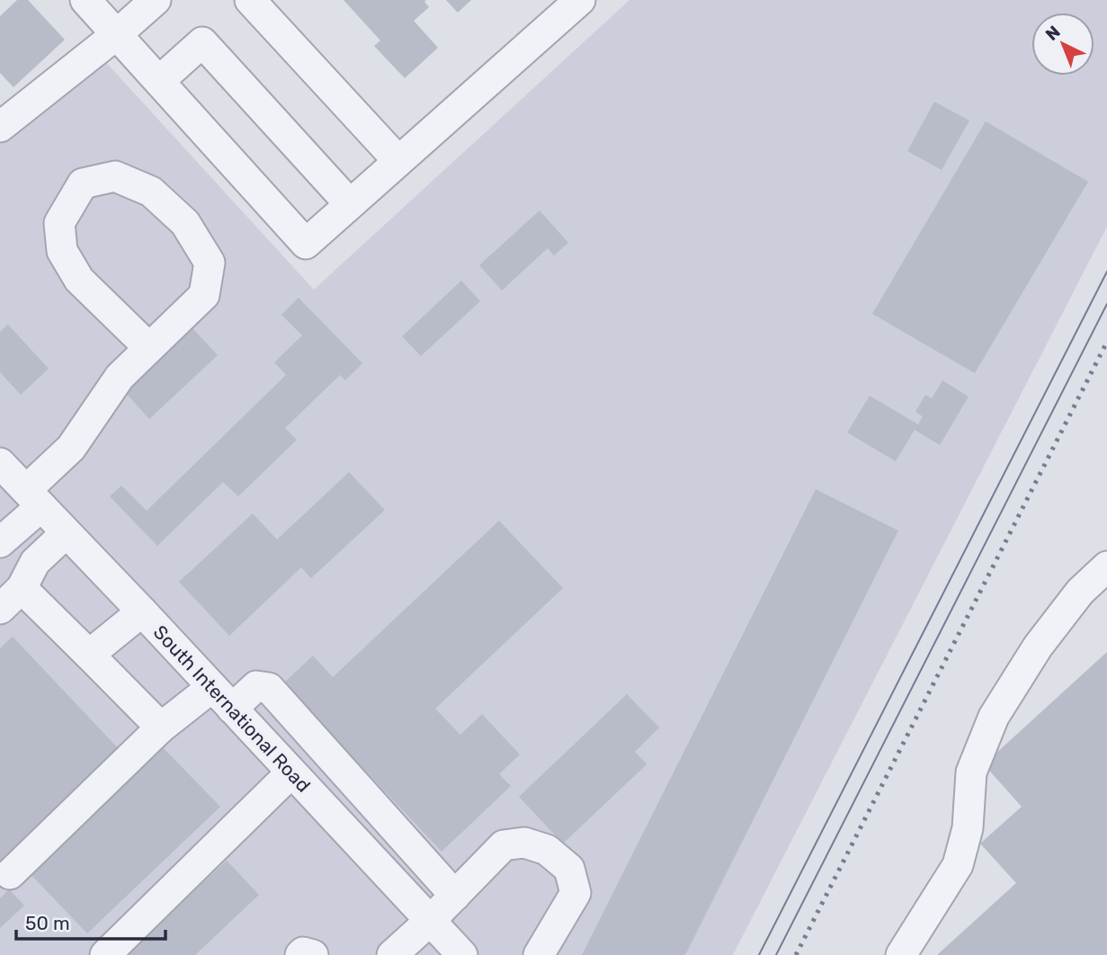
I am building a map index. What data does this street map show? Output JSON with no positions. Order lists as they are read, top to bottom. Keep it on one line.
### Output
{"streets":{"street":["South International Road"]},"scale_bar":"50 m","north":"top left"}
